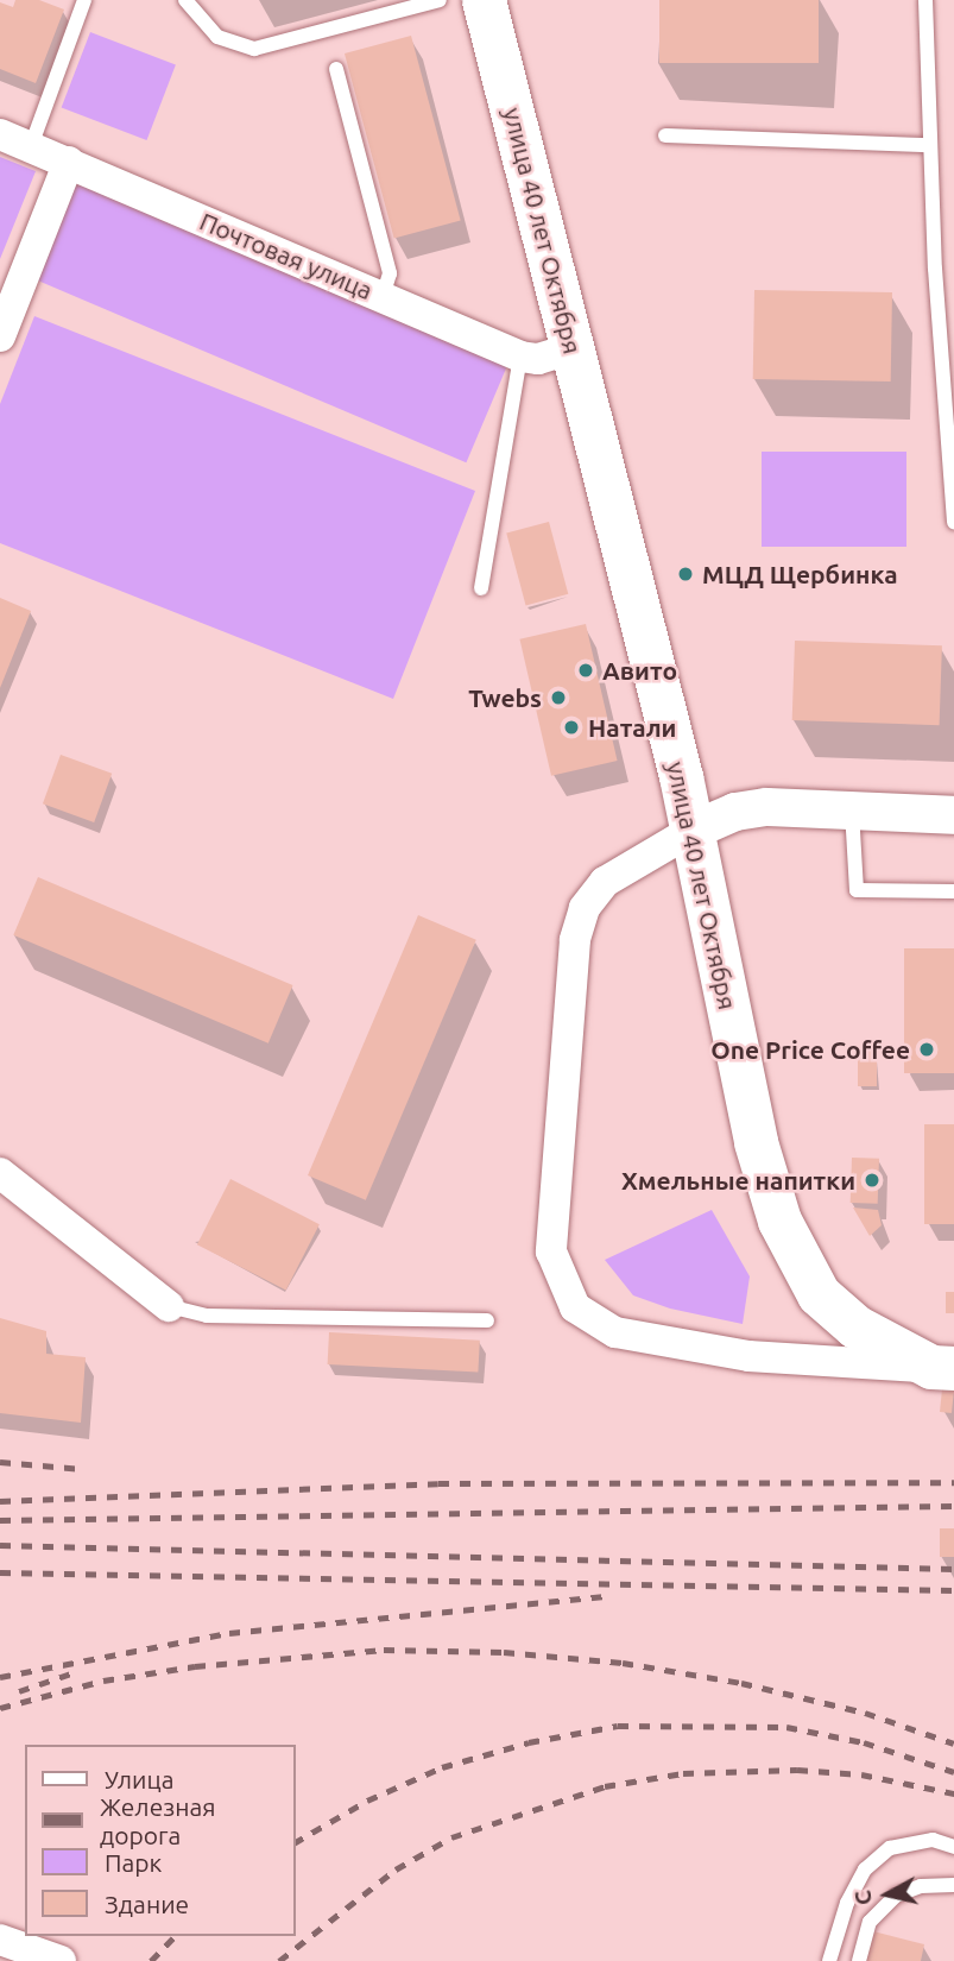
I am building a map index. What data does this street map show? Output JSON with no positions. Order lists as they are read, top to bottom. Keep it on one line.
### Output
{"streets":{"main road":["улица 40 лет Октября"],"street":["Почтовая улица"]},"crossings":[["улица 40 лет Октября","Почтовая улица"]],"places":["МЦД Щербинка","Авито","Twebs","Натали","One Price Coffee","Хмельные напитки"],"legend":["Улица","Железная дорога","Парк","Здание"],"north":"left"}
